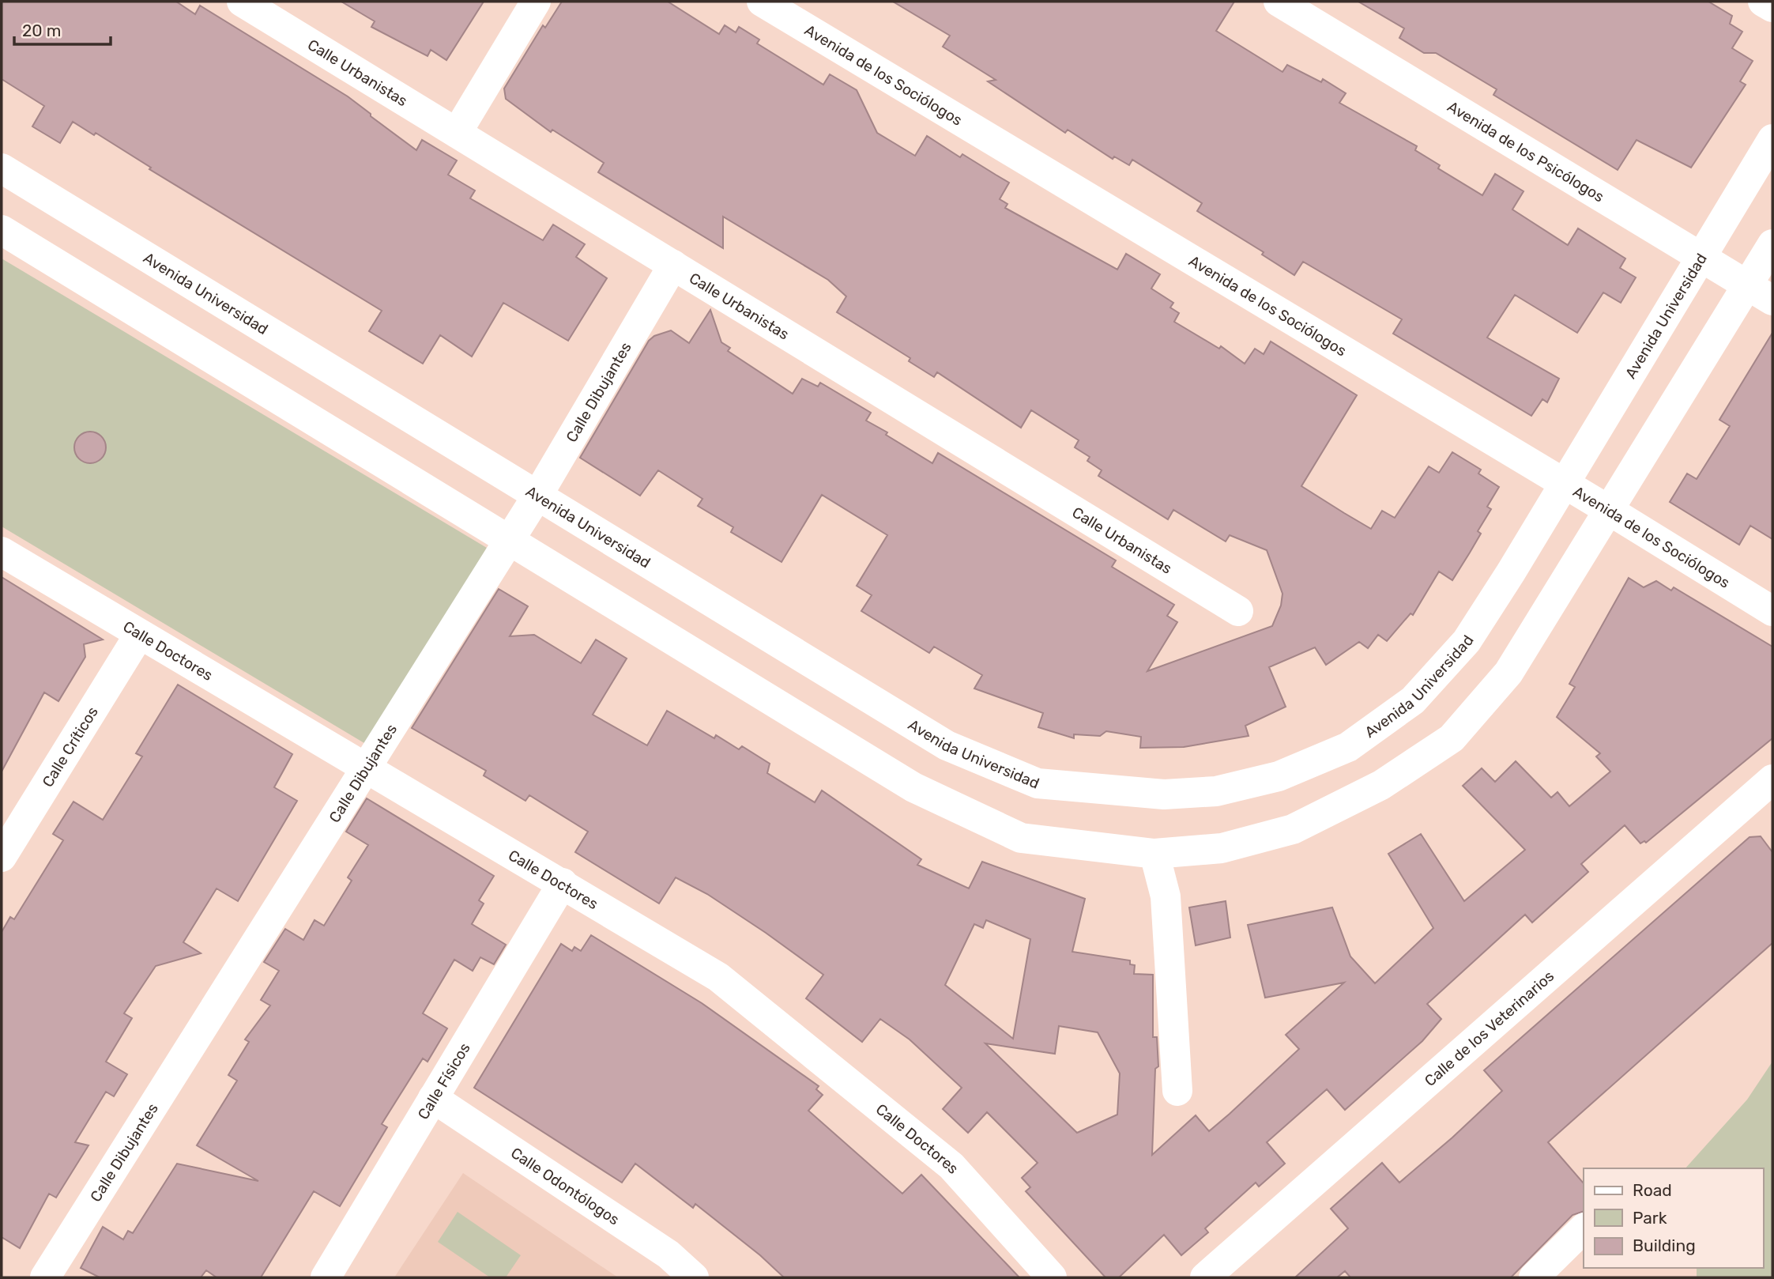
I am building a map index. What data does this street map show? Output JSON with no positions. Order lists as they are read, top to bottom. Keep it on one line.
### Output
{"streets":{"street":["Calle Urbanistas","Avenida de los Sociólogos","Avenida de los Psicólogos","Avenida Universidad","Calle Dibujantes","Calle Doctores","Calle Críticos","Calle de los Veterinarios","Calle Físicos","Calle Odontólogos"]},"crossings":[["Calle Urbanistas","Calle Dibujantes"],["Avenida de los Sociólogos","Avenida Universidad"],["Avenida de los Psicólogos","Avenida Universidad"],["Avenida Universidad","Calle Dibujantes"],["Calle Dibujantes","Calle Doctores"],["Calle Doctores","Calle Críticos"],["Calle Doctores","Calle Físicos"],["Calle Físicos","Calle Odontólogos"]],"legend":["Road","Park","Building"],"scale_bar":"20 m"}
